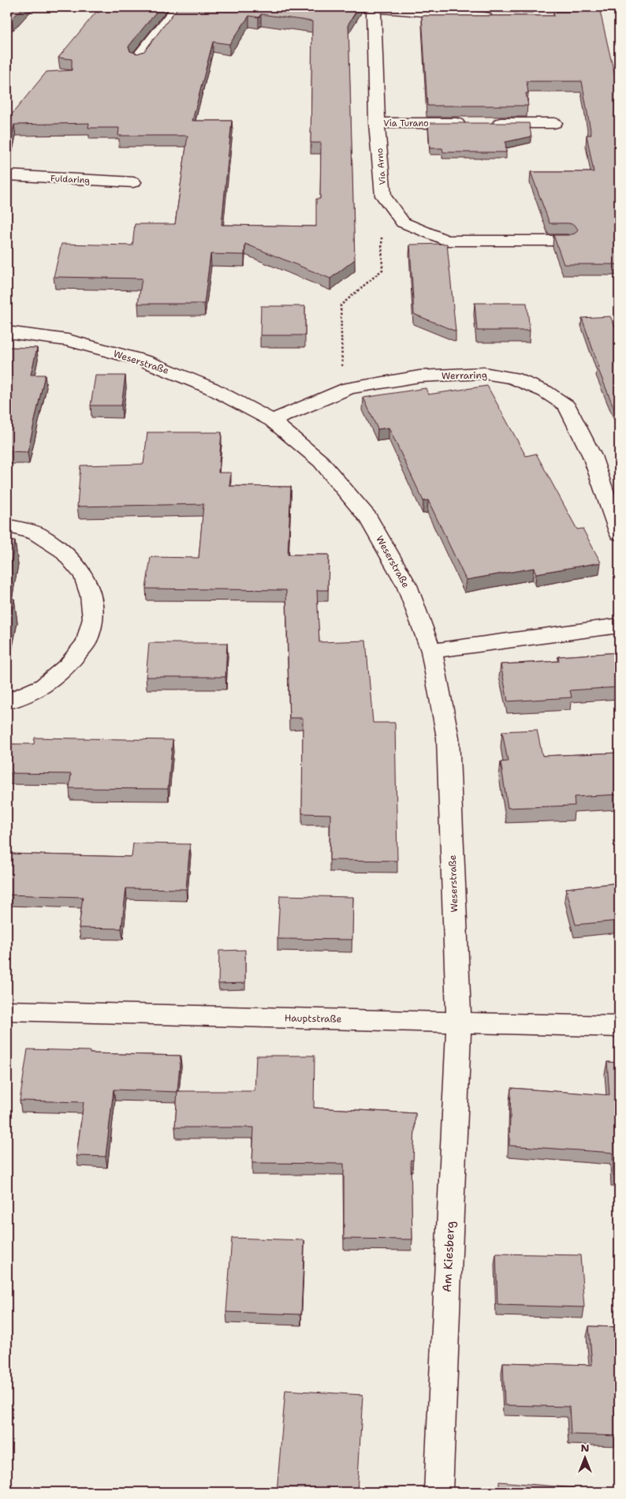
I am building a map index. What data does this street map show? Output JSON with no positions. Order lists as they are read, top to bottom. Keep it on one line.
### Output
{"streets":{"street":["Via Turano","Via Arno","Fuldaring","Weserstraße","Werraring","Hauptstraße","Am Kiesberg"]},"crossings":[["Via Turano","Via Arno"],["Weserstraße","Werraring"],["Weserstraße","Hauptstraße"],["Weserstraße","Am Kiesberg"],["Hauptstraße","Am Kiesberg"]],"north":"top"}
